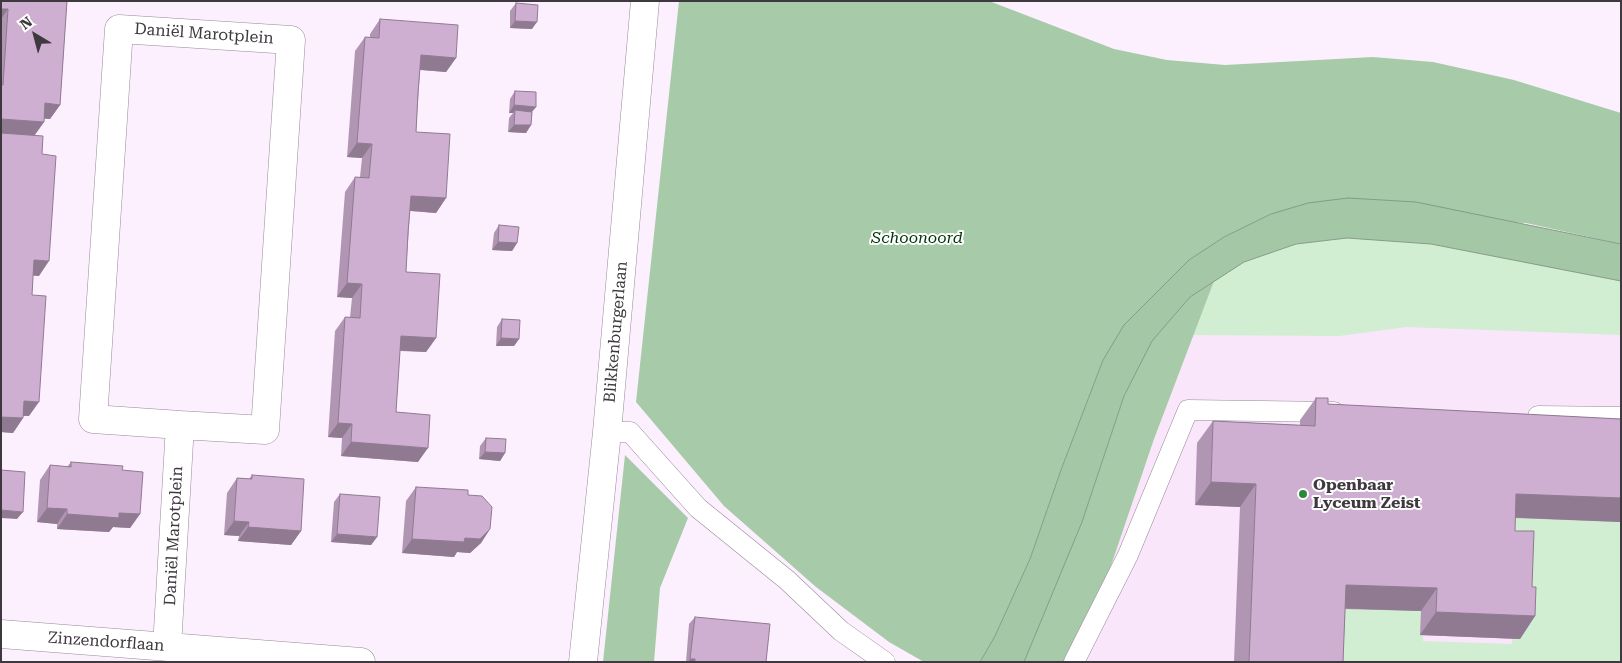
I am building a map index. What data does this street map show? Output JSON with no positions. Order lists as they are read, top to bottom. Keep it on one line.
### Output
{"streets":{"street":["Daniël Marotplein","Blikkenburgerlaan","Zinzendorflaan"]},"crossings":[["Daniël Marotplein","Zinzendorflaan"]],"parks":["Schoonoord"],"places":["Openbaar Lyceum Zeist"],"north":"top left"}
